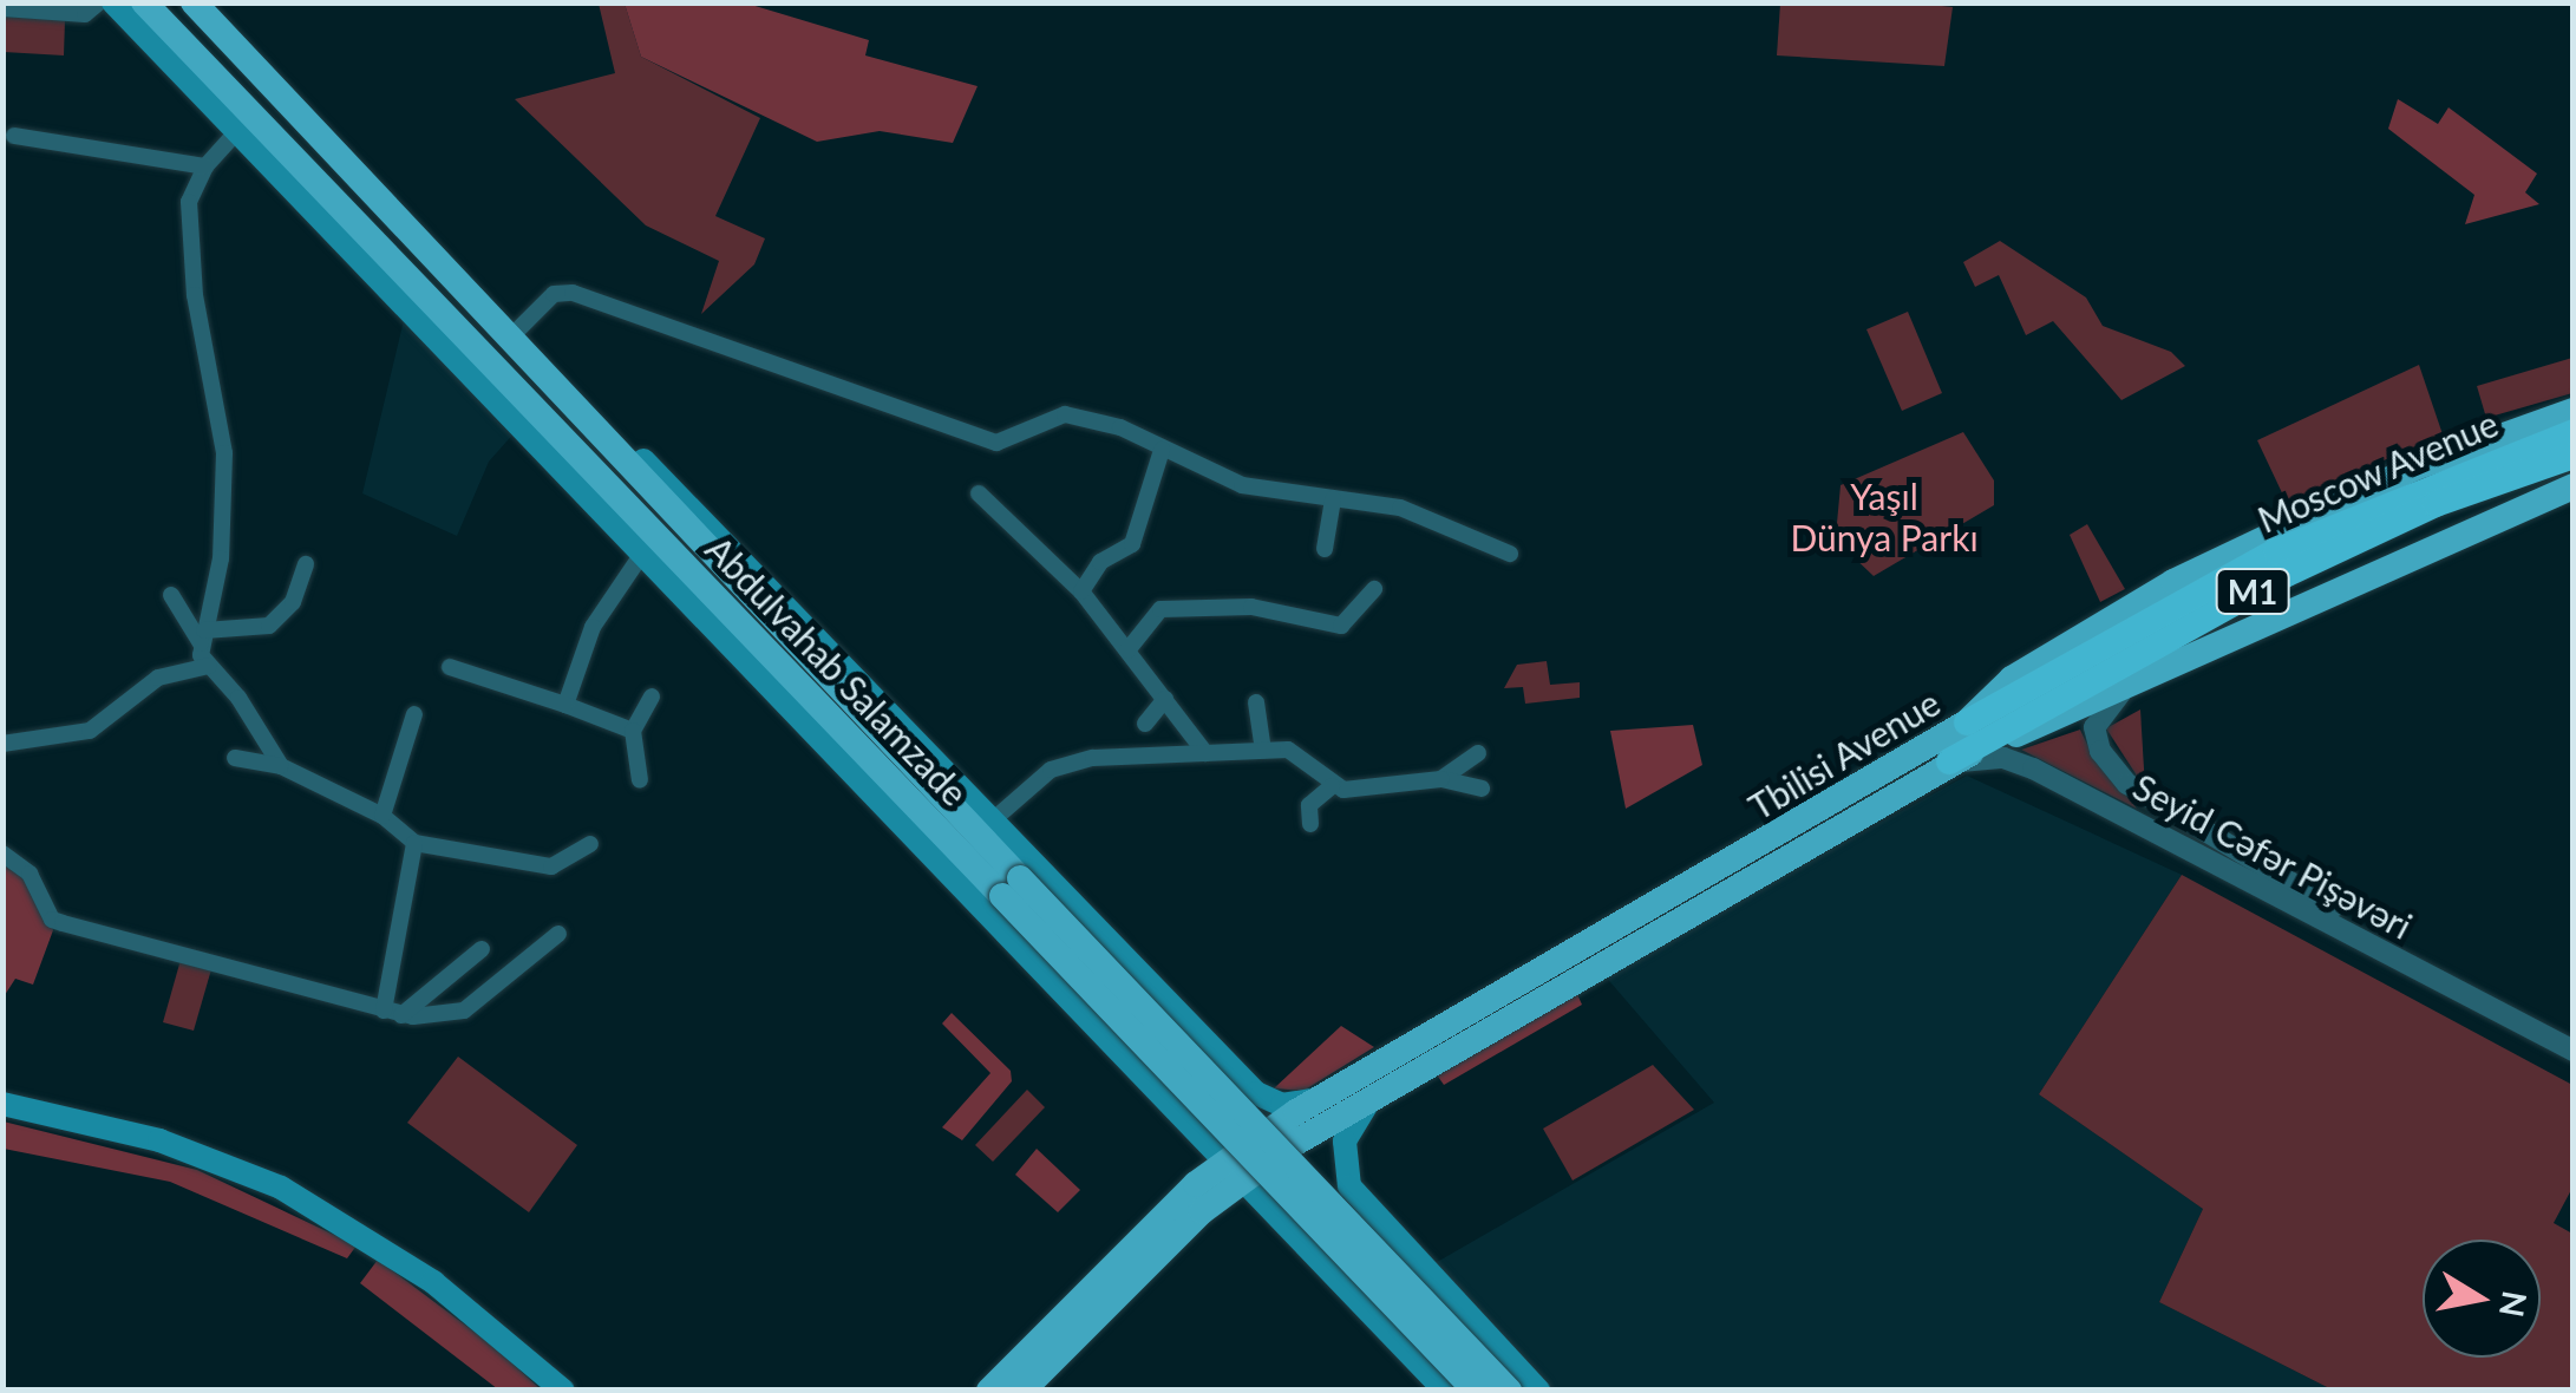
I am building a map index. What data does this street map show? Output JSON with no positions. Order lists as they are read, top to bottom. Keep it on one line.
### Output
{"streets":{"highway":["Moscow Avenue","M1"],"main road":["Abdulvahab Salamzade","Tbilisi Avenue"],"street":["Seyid Cəfər Pişəvəri"]},"crossings":[["Moscow Avenue","Tbilisi Avenue"],["Moscow Avenue","Seyid Cəfər Pişəvəri"],["Abdulvahab Salamzade","Tbilisi Avenue"],["Tbilisi Avenue","Seyid Cəfər Pişəvəri"]],"parks":["Yaşıl Dünya Parkı"],"north":"right"}
